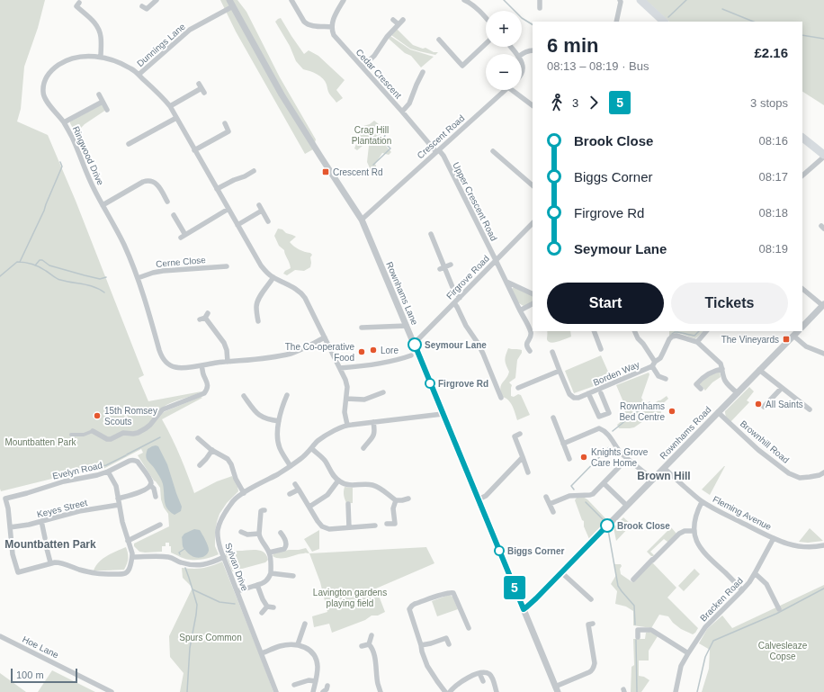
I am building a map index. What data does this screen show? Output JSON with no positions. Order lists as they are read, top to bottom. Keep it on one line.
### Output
{"streets":{"street":["Dunnings Lane","Cedar Crescent","Crescent Road","Ringwood Drive","Upper Crescent Road","Cerne Close","Firgrove Road","Rownhams Lane","Borden Way","Rownhams Road","Brownhill Road","Evelyn Road","Keyes Street","Fleming Avenue","Sylvan Drive","Bracken Road","Hoe Lane"]},"crossings":[["Dunnings Lane","Ringwood Drive"],["Dunnings Lane","Rownhams Lane"],["Cedar Crescent","Crescent Road"],["Cedar Crescent","Upper Crescent Road"],["Crescent Road","Upper Crescent Road"],["Crescent Road","Rownhams Lane"],["Ringwood Drive","Cerne Close"],["Ringwood Drive","Sylvan Drive"],["Upper Crescent Road","Firgrove Road"],["Firgrove Road","Rownhams Lane"],["Rownhams Lane","Rownhams Road"],["Rownhams Lane","Sylvan Drive"],["Rownhams Road","Brownhill Road"],["Rownhams Road","Fleming Avenue"],["Evelyn Road","Keyes Street"],["Fleming Avenue","Bracken Road"]],"districts":["Brown Hill","Mountbatten Park"],"parks":["Crag Hill Plantation","Mountbatten Park","Lavington gardens playing field","Spurs Common","Calvesleaze Copse"],"places":{"transit":["Crescent Rd","The Vineyards"],"other":["Seymour Lane","Lore","The Co-operative Food","Firgrove Rd","All Saints","Rownhams Bed Centre","15th Romsey Scouts","Knights Grove Care Home","Brook Close","Biggs Corner"]},"lines":["bus line 5"],"scale_bar":"100 m","page":{"on_map":"5","map_buttons":["+","−"],"heading":["6 min","08:13 – 08:19 · Bus","£2.16"],"legs":["3","5","3 stops"],"list":[{"name":"Brook Close","value":"08:16"},{"name":"Biggs Corner","value":"08:17"},{"name":"Firgrove Rd","value":"08:18"},{"name":"Seymour Lane","value":"08:19"}],"buttons":["Start","Tickets"],"scale":"100 m"}}
